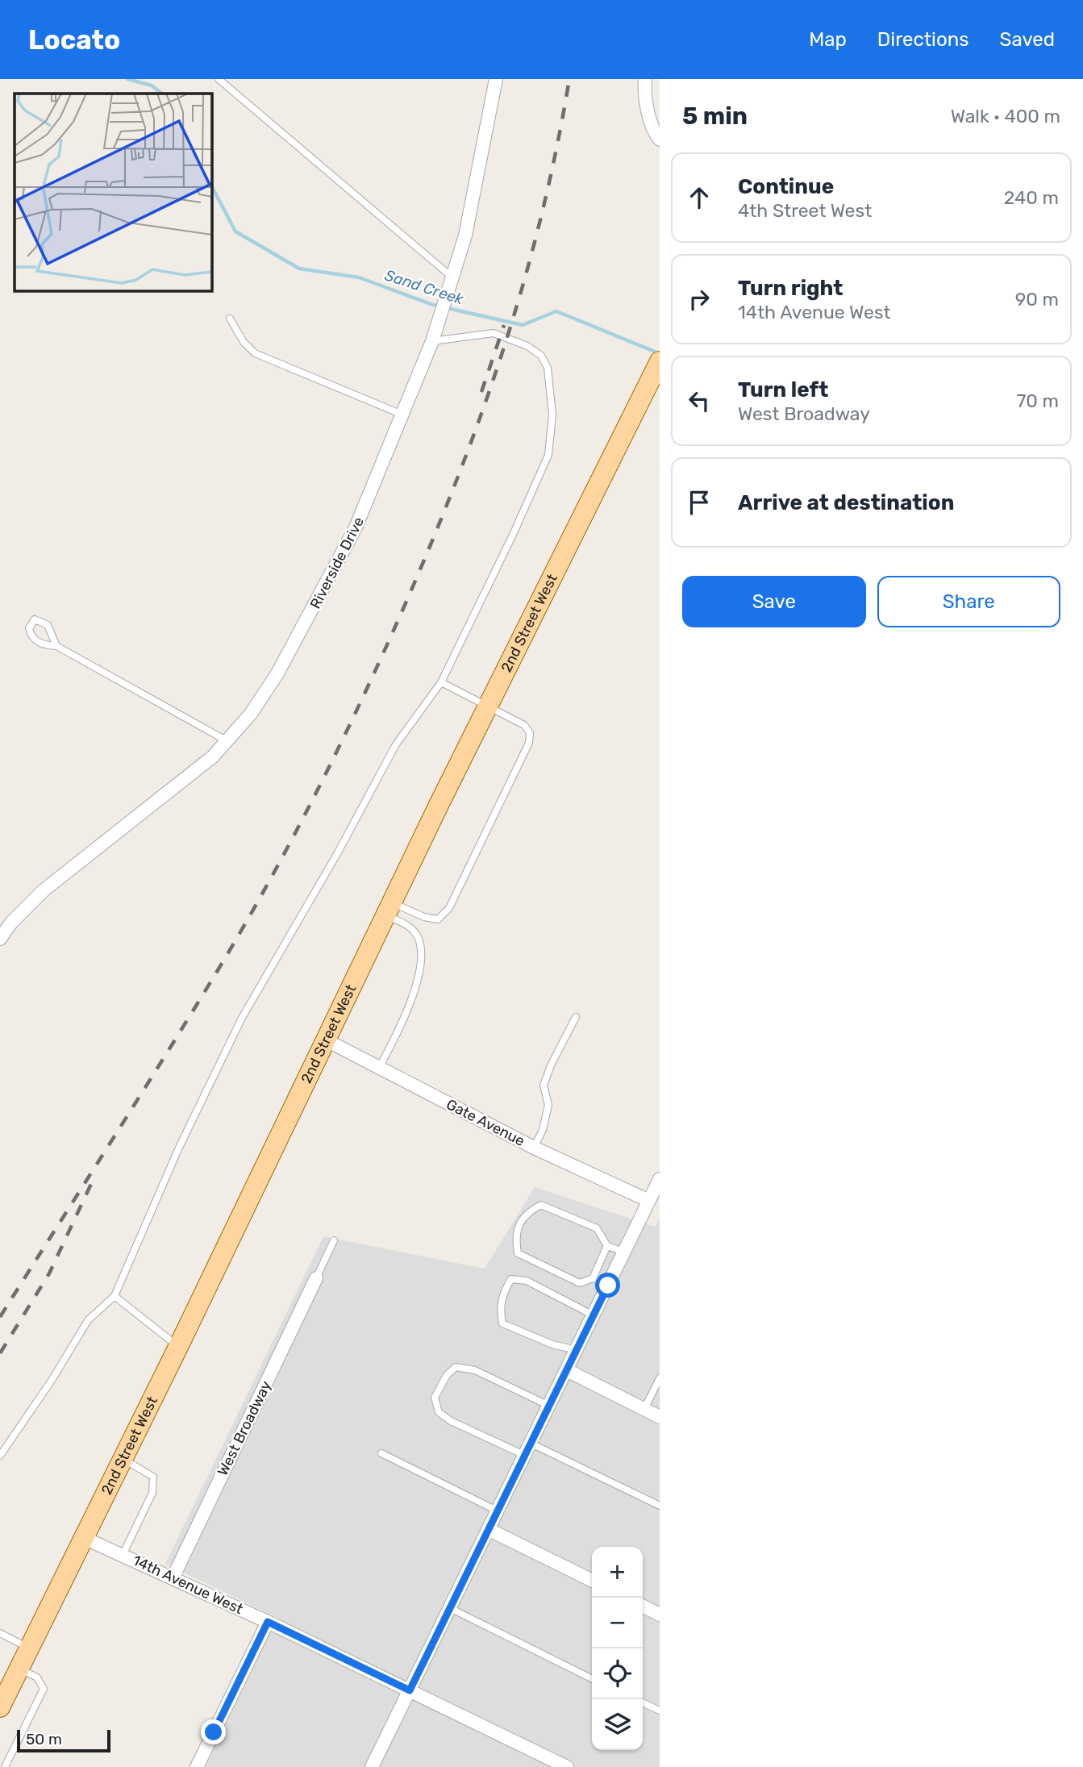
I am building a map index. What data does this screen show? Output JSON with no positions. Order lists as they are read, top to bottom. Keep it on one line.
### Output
{"streets":{"main road":["2nd Street West"],"street":["Riverside Drive","Gate Avenue","West Broadway","14th Avenue West"]},"crossings":[["2nd Street West","Gate Avenue"],["2nd Street West","14th Avenue West"],["West Broadway","14th Avenue West"]],"water":["Sand Creek"],"scale_bar":"50 m","page":{"header":"Locato","nav":["Map","Directions","Saved"],"heading":["5 min","Walk · 400 m"],"list":[["Continue","4th Street West","240 m"],["Turn right","14th Avenue West","90 m"],["Turn left","West Broadway","70 m"],"Arrive at destination"],"buttons":["Save","Share"],"map_buttons":["+","−"],"scale":"50 m"}}
